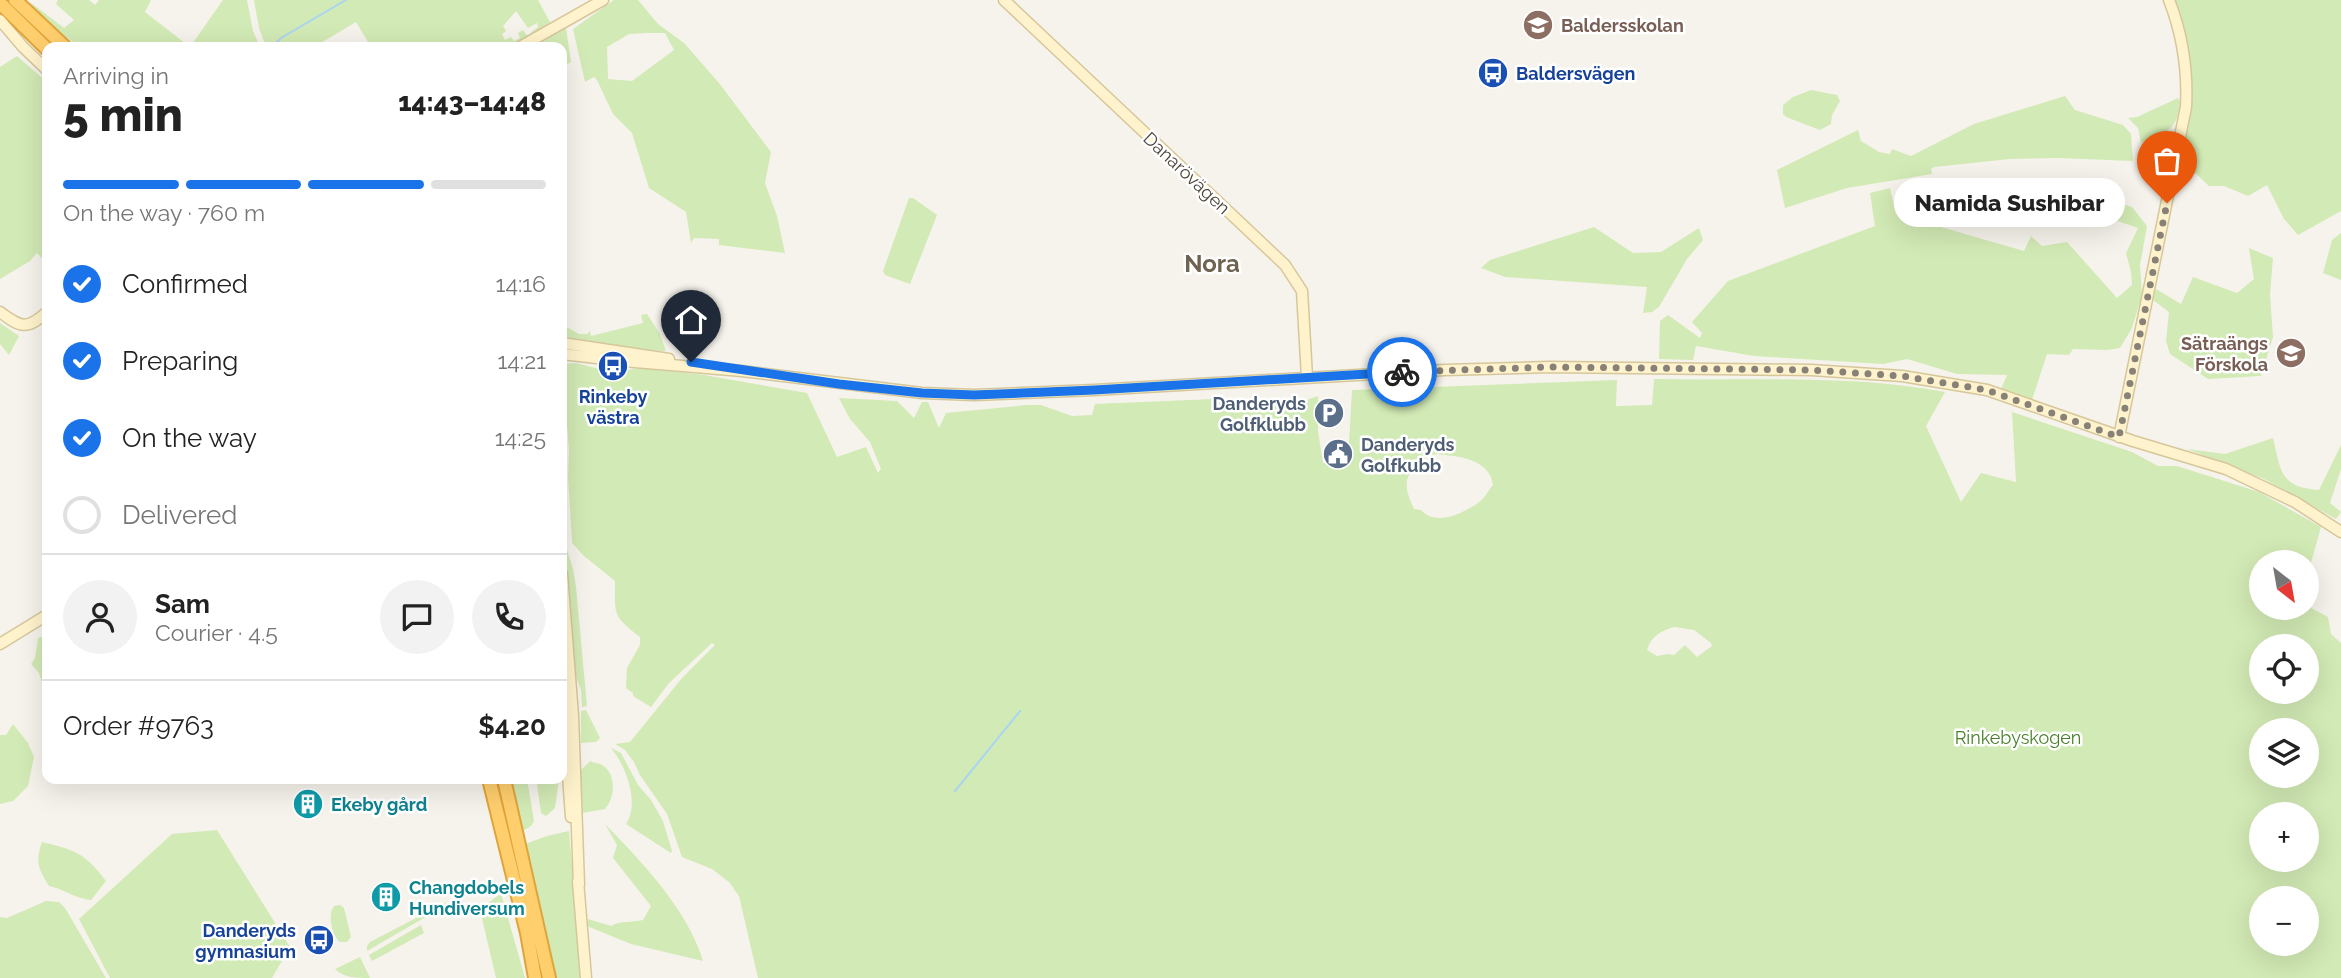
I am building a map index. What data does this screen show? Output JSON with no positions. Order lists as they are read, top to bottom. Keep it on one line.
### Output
{"streets":{"main road":["Danarövägen"]},"districts":["Nora"],"parks":["Rinkebyskogen"],"places":{"school or university":["Baldersskolan","Sätraängs Förskola"],"bus stop":["Baldersvägen","Rinkeby västra","Danderyds gymnasium"],"other":["Namida Sushibar"],"parking":["Danderyds Golfklubb"],"public building":["Danderyds Golfkubb"],"building":["Ekeby gård","Changdobels Hundiversum"]},"north":"bottom right","page":{"heading":["5 min","Arriving in","14:43–14:48"],"panel":["Sam","Courier · 4.5","Order #9763","$4.20"],"bar":"On the way · 760 m","bubble":"Namida Sushibar","list":[["Confirmed","14:16"],["Preparing","14:21"],["On the way","14:25"],"Delivered"],"map_buttons":["+","−"]}}
